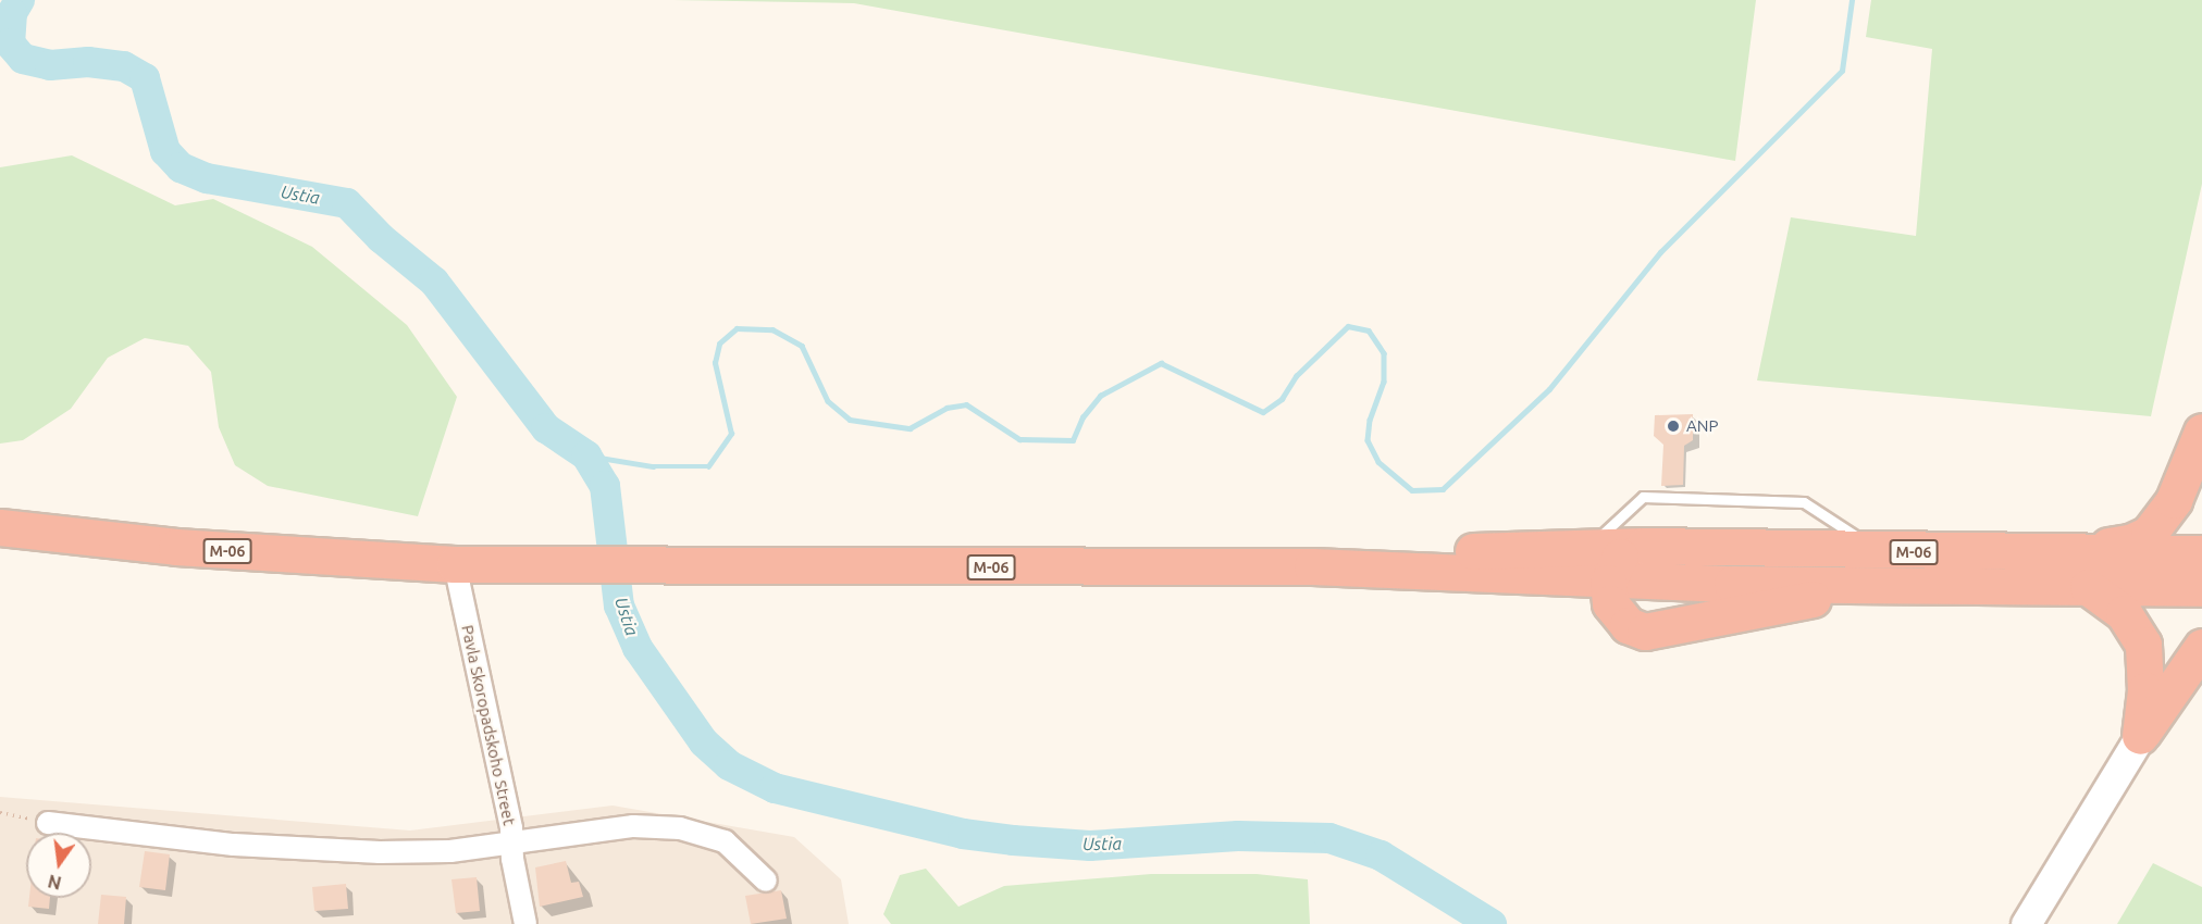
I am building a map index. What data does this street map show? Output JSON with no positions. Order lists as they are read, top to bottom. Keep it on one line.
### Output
{"streets":{"highway":["М-06"],"street":["Pavla Skoropadskoho Street"]},"crossings":[["М-06","Pavla Skoropadskoho Street"]],"water":["Ustia"],"places":["ANP"],"north":"bottom"}
